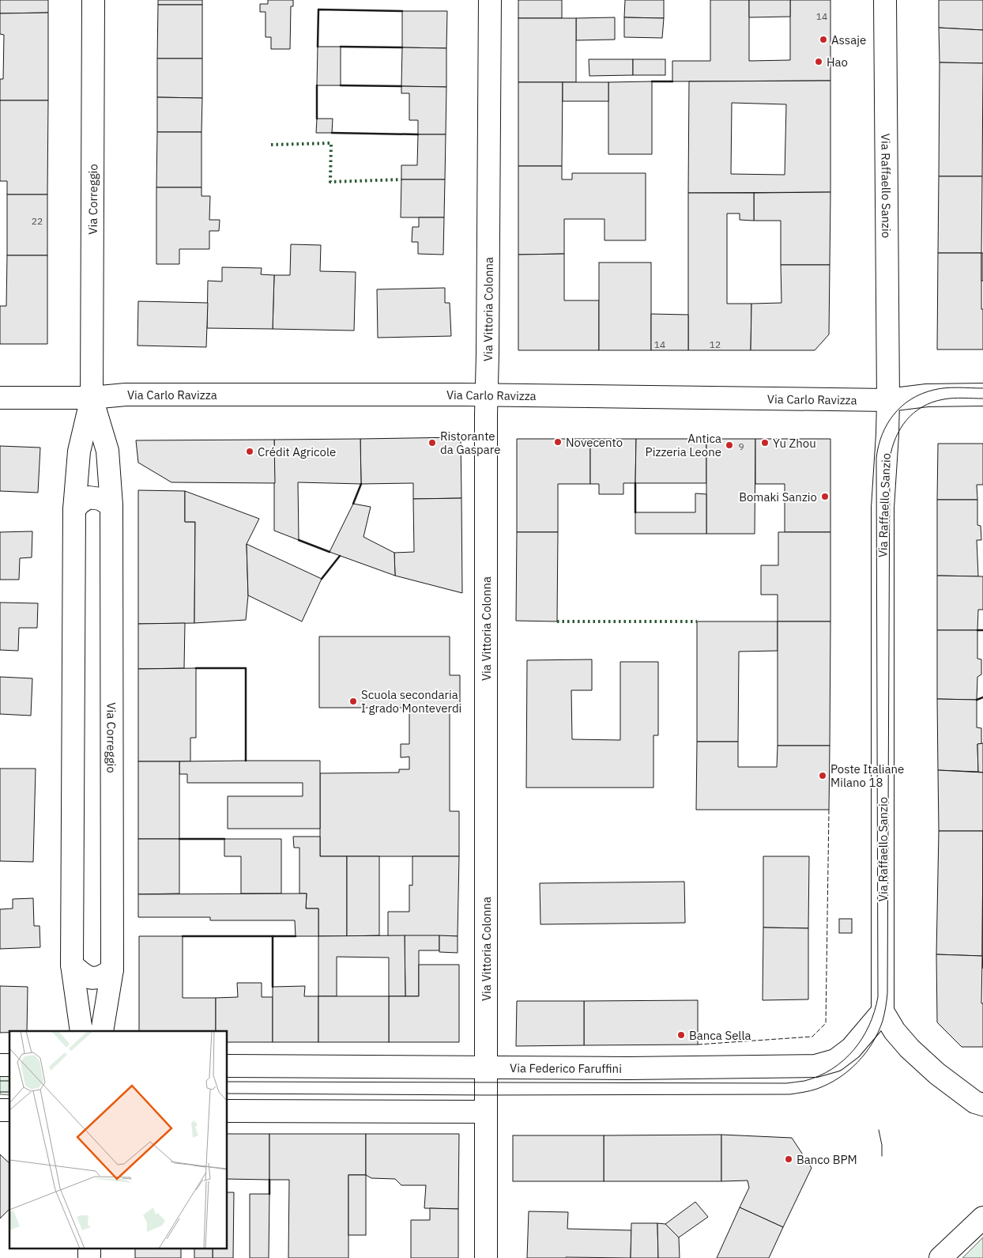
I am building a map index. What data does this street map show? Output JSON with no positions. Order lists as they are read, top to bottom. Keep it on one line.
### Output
{"streets":{"street":["Via Raffaello Sanzio","Via Correggio","Via Vittoria Colonna","Via Carlo Ravizza","Via Federico Faruffini"]},"crossings":[["Via Raffaello Sanzio","Via Carlo Ravizza"],["Via Raffaello Sanzio","Via Federico Faruffini"],["Via Correggio","Via Carlo Ravizza"],["Via Vittoria Colonna","Via Carlo Ravizza"],["Via Vittoria Colonna","Via Federico Faruffini"]],"places":["Assaje","Hao","Novecento","Ristorante da Gaspare","Yu Zhou","Antica Pizzeria Leone","Crédit Agricole","Bomaki Sanzio","Scuola secondaria I grado Monteverdi","Poste Italiane Milano 18","Banca Sella","Banco BPM"],"house_numbers":["14","22","14","12","9"]}
